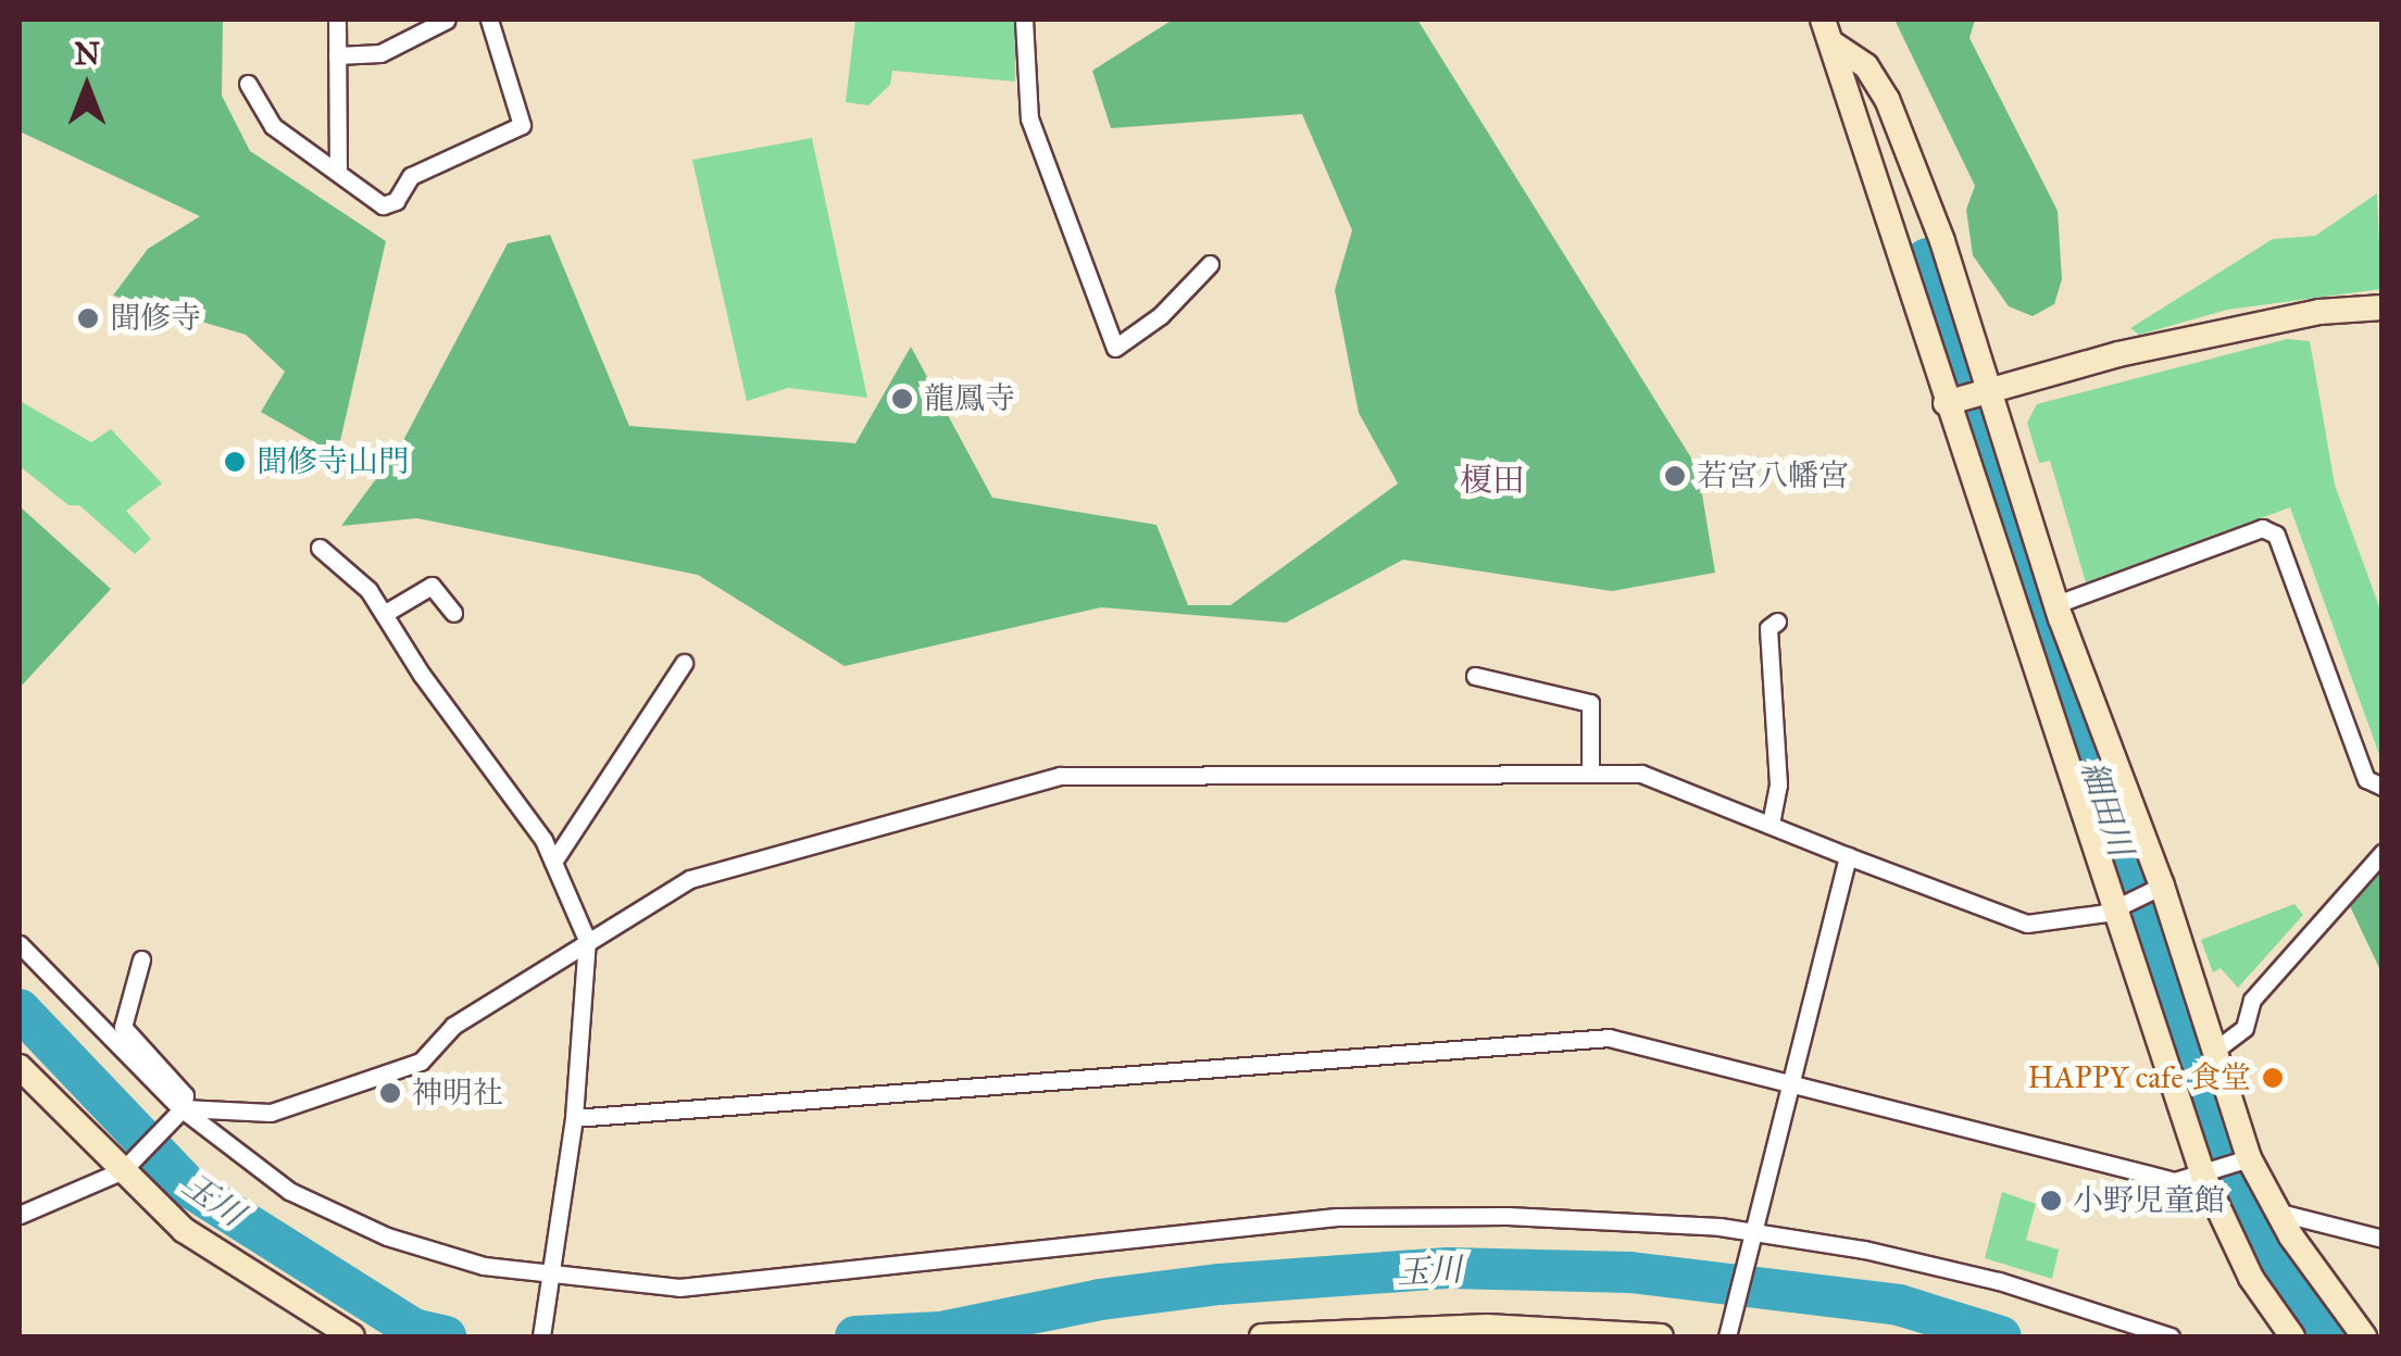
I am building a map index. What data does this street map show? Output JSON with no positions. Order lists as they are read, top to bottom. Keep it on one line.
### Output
{"districts":["榎田"],"water":["細田川","玉川"],"places":["聞修寺","龍鳳寺","聞修寺山門","若宮八幡宮","HAPPY cafe 食堂","神明社","小野児童館"],"north":"top"}
